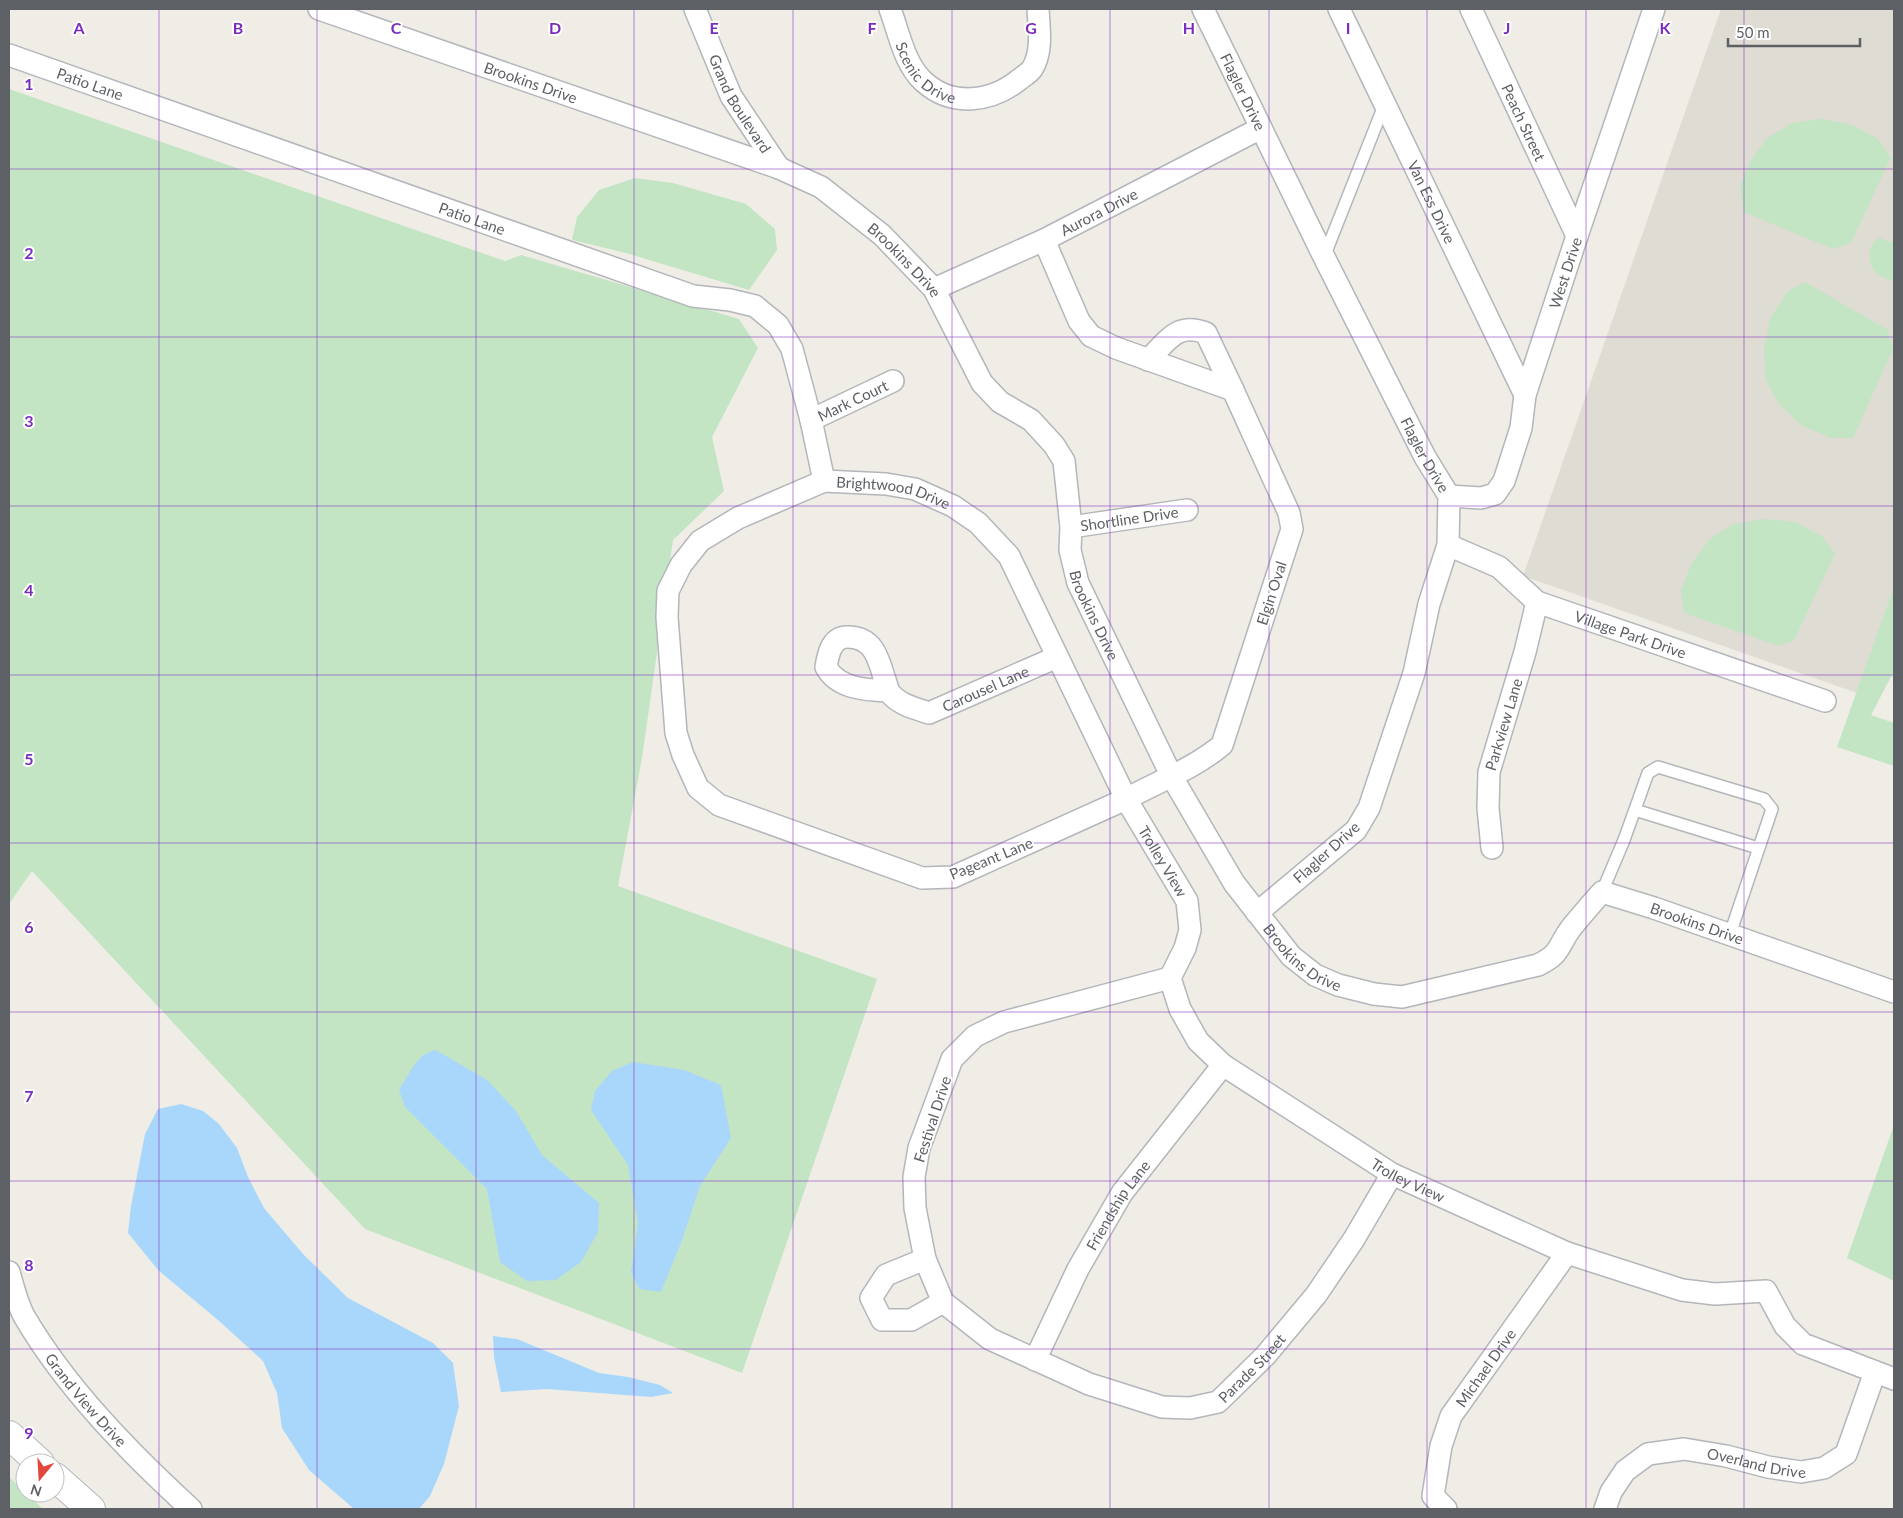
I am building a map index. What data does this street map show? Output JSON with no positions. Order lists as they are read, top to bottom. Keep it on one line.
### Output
{"streets":{"street":["Scenic Drive","Brookins Drive","Patio Lane","Flagler Drive","Grand Boulevard","Peach Street","Van Ess Drive","Aurora Drive","West Drive","Mark Court","Brightwood Drive","Shortline Drive","Elgin Oval","Village Park Drive","Carousel Lane","Parkview Lane","Pageant Lane","Trolley View","Festival Drive","Friendship Lane","Parade Street","Michael Drive","Grand View Drive","Overland Drive"]},"crossings":[["Brookins Drive","Flagler Drive"],["Brookins Drive","Grand Boulevard"],["Brookins Drive","Aurora Drive"],["Brookins Drive","Shortline Drive"],["Brookins Drive","Elgin Oval"],["Brookins Drive","Pageant Lane"],["Patio Lane","Mark Court"],["Patio Lane","Brightwood Drive"],["Flagler Drive","Aurora Drive"],["Flagler Drive","West Drive"],["Flagler Drive","Village Park Drive"],["Peach Street","West Drive"],["Van Ess Drive","West Drive"],["Brightwood Drive","Carousel Lane"],["Brightwood Drive","Pageant Lane"],["Brightwood Drive","Trolley View"],["Elgin Oval","Pageant Lane"],["Village Park Drive","Parkview Lane"],["Pageant Lane","Trolley View"],["Trolley View","Festival Drive"],["Trolley View","Friendship Lane"],["Trolley View","Parade Street"],["Trolley View","Michael Drive"],["Trolley View","Overland Drive"],["Festival Drive","Friendship Lane"],["Festival Drive","Parade Street"],["Friendship Lane","Parade Street"]],"scale_bar":"50 m","north":"bottom","grid":{"columns":["A","B","C","D","E","F","G","H","I","J","K"],"rows":["1","2","3","4","5","6","7","8","9"]}}
